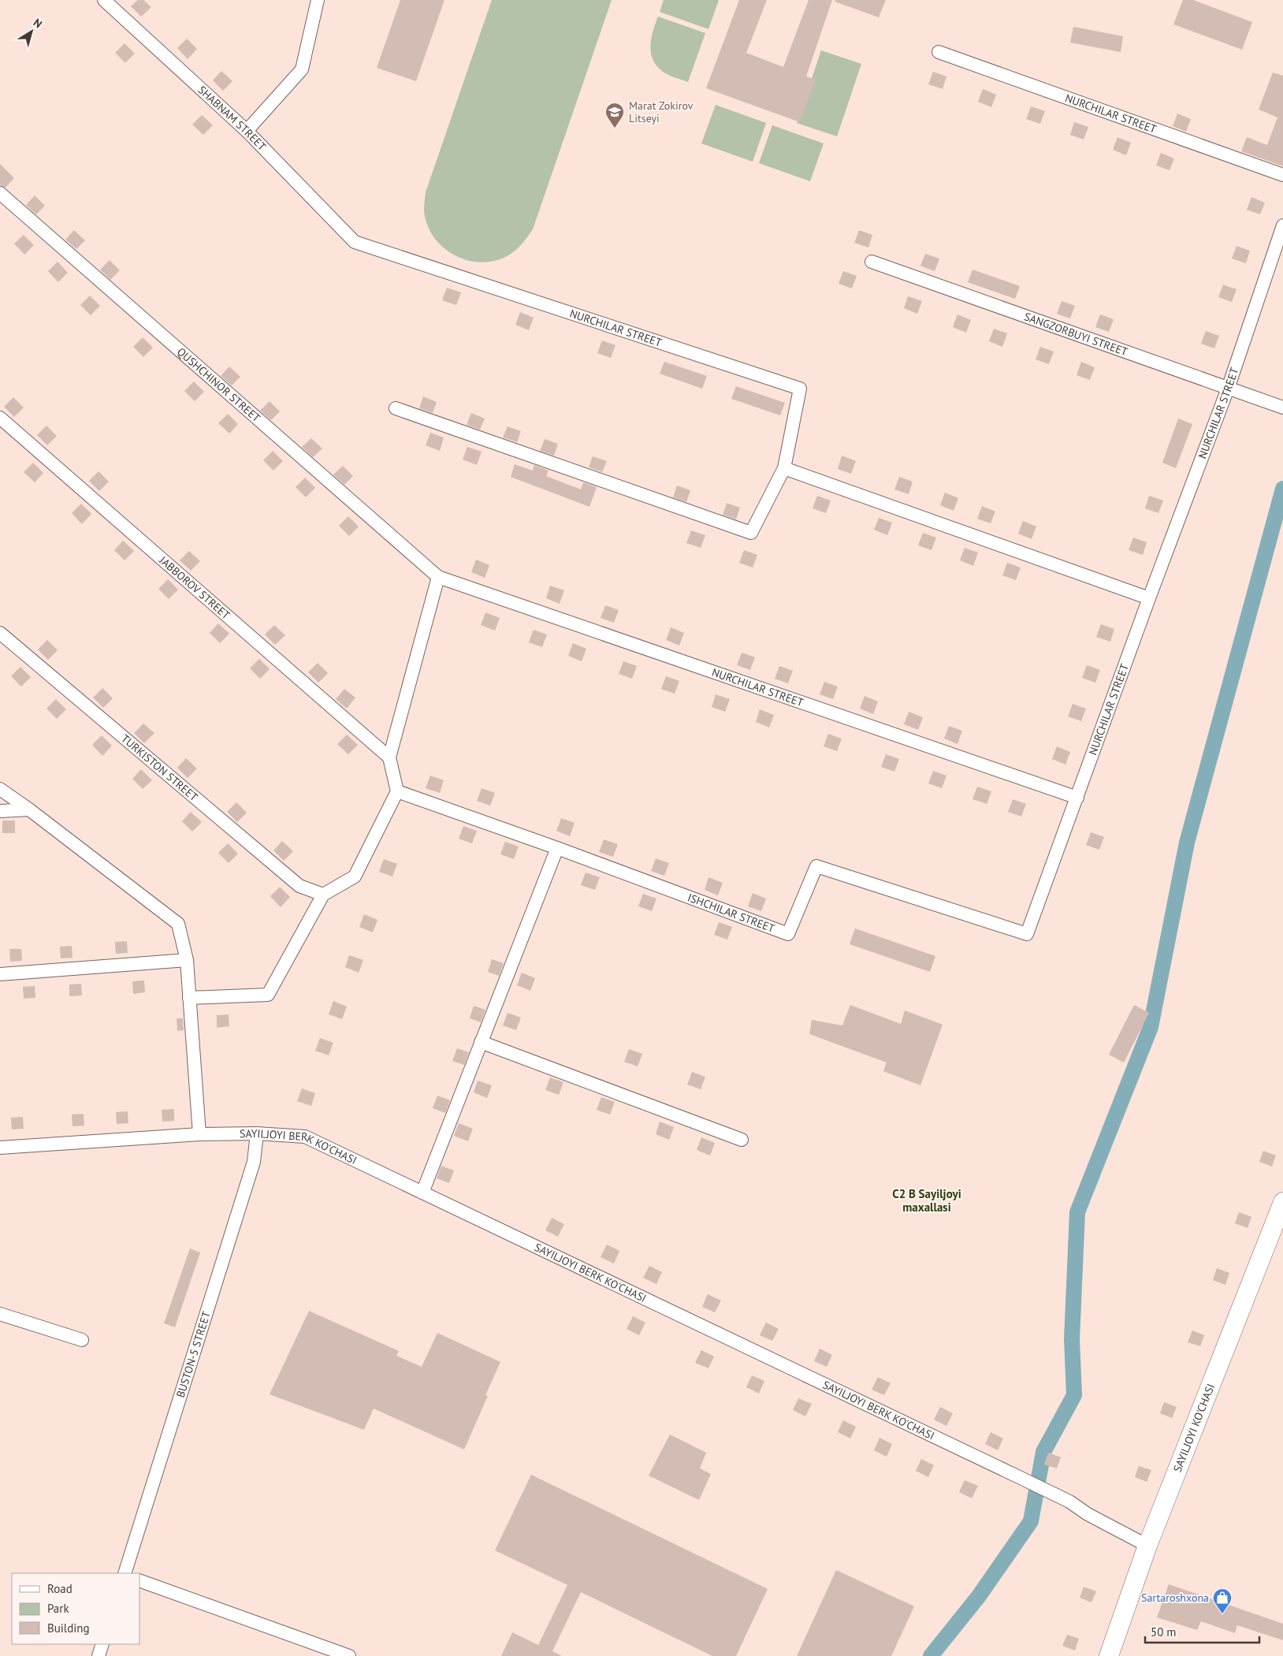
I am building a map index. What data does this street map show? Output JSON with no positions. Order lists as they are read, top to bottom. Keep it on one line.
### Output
{"streets":{"main road":["SAYILJOYI KO'CHASI"],"street":["NURCHILAR STREET","SHABNAM STREET","SANGZORBUYI STREET","QUSHCHINOR STREET","JABBOROV STREET","TURKISTON STREET","ISHCHILAR STREET","SAYILJOYI BERK KO'CHASI","BUSTON-5 STREET"]},"crossings":[["NURCHILAR STREET","SHABNAM STREET"],["NURCHILAR STREET","SANGZORBUYI STREET"],["NURCHILAR STREET","QUSHCHINOR STREET"],["NURCHILAR STREET","ISHCHILAR STREET"],["SAYILJOYI BERK KO'CHASI","BUSTON-5 STREET"],["SAYILJOYI BERK KO'CHASI","SAYILJOYI KO'CHASI"]],"districts":["C2 B Sayiljoyi maxallasi"],"places":{"school or university":["Marat Zokirov Litseyi"],"shop":["Sartaroshxona"]},"legend":["Road","Park","Building"],"scale_bar":"50 m","north":"top right"}
